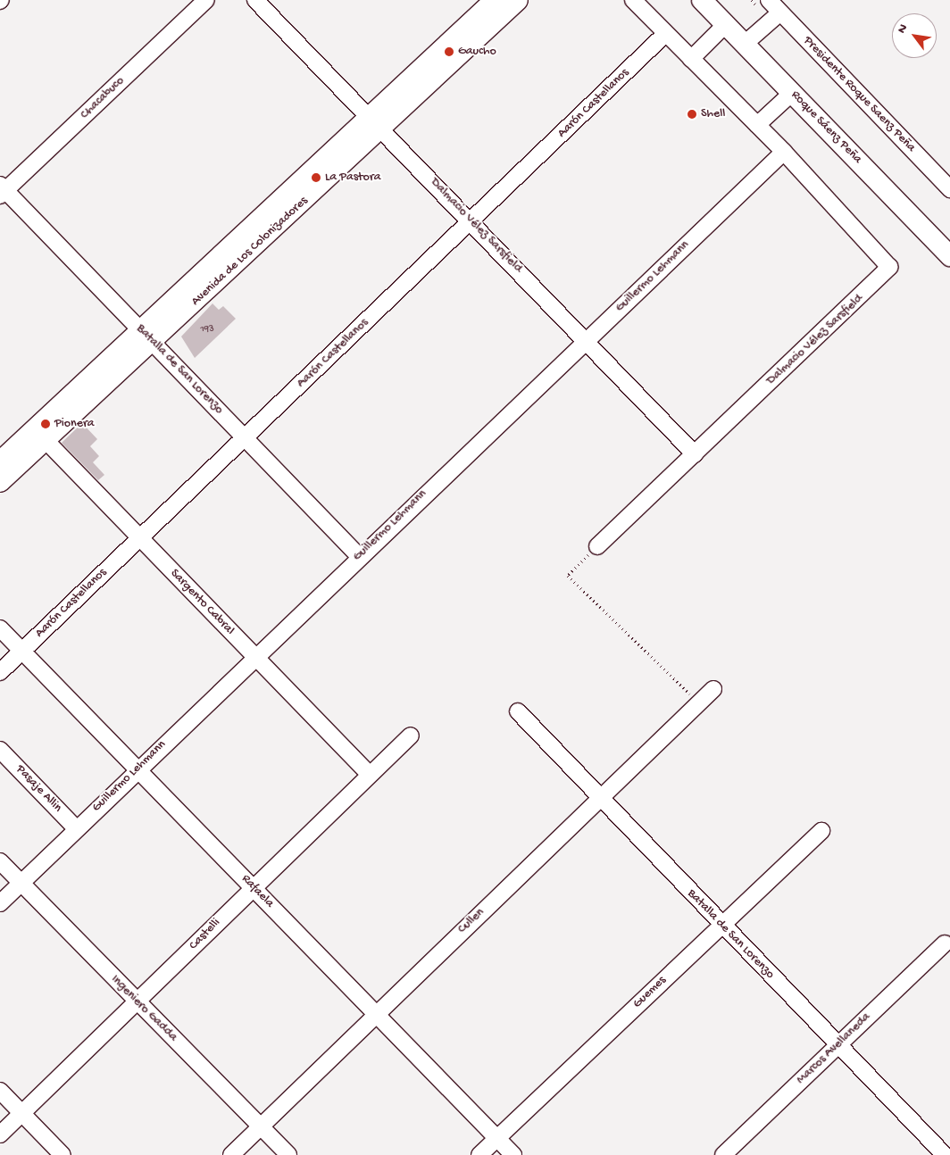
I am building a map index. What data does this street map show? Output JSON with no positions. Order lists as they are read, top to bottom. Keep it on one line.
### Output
{"streets":{"main road":["Roque Sáenz Peña","Avenida de Los Colonizadores"],"street":["Presidente Roque Saenz Peña","Chacabuco","Aarón Castellanos","Dalmacio Vélez Sarsfield","Guillermo Lehmann","Batalla de San Lorenzo","Sargento Cabral","Pasaje Allin","Rafaela","Cullen","Castelli","Guemes","Ingeniero Gadda","Marcos Avellaneda"]},"crossings":[["Chacabuco","Batalla de San Lorenzo"],["Aarón Castellanos","Dalmacio Vélez Sarsfield"],["Aarón Castellanos","Batalla de San Lorenzo"],["Aarón Castellanos","Sargento Cabral"],["Aarón Castellanos","Rafaela"],["Dalmacio Vélez Sarsfield","Avenida de Los Colonizadores"],["Dalmacio Vélez Sarsfield","Guillermo Lehmann"],["Avenida de Los Colonizadores","Batalla de San Lorenzo"],["Avenida de Los Colonizadores","Sargento Cabral"],["Guillermo Lehmann","Batalla de San Lorenzo"],["Guillermo Lehmann","Sargento Cabral"],["Guillermo Lehmann","Pasaje Allin"],["Guillermo Lehmann","Rafaela"],["Guillermo Lehmann","Ingeniero Gadda"],["Batalla de San Lorenzo","Cullen"],["Batalla de San Lorenzo","Guemes"],["Batalla de San Lorenzo","Marcos Avellaneda"],["Sargento Cabral","Castelli"],["Rafaela","Cullen"],["Rafaela","Castelli"],["Rafaela","Guemes"],["Cullen","Ingeniero Gadda"],["Castelli","Ingeniero Gadda"]],"places":["Gaucho","Shell","La Pastora","Pionera"],"house_numbers":["193"],"north":"top left"}
